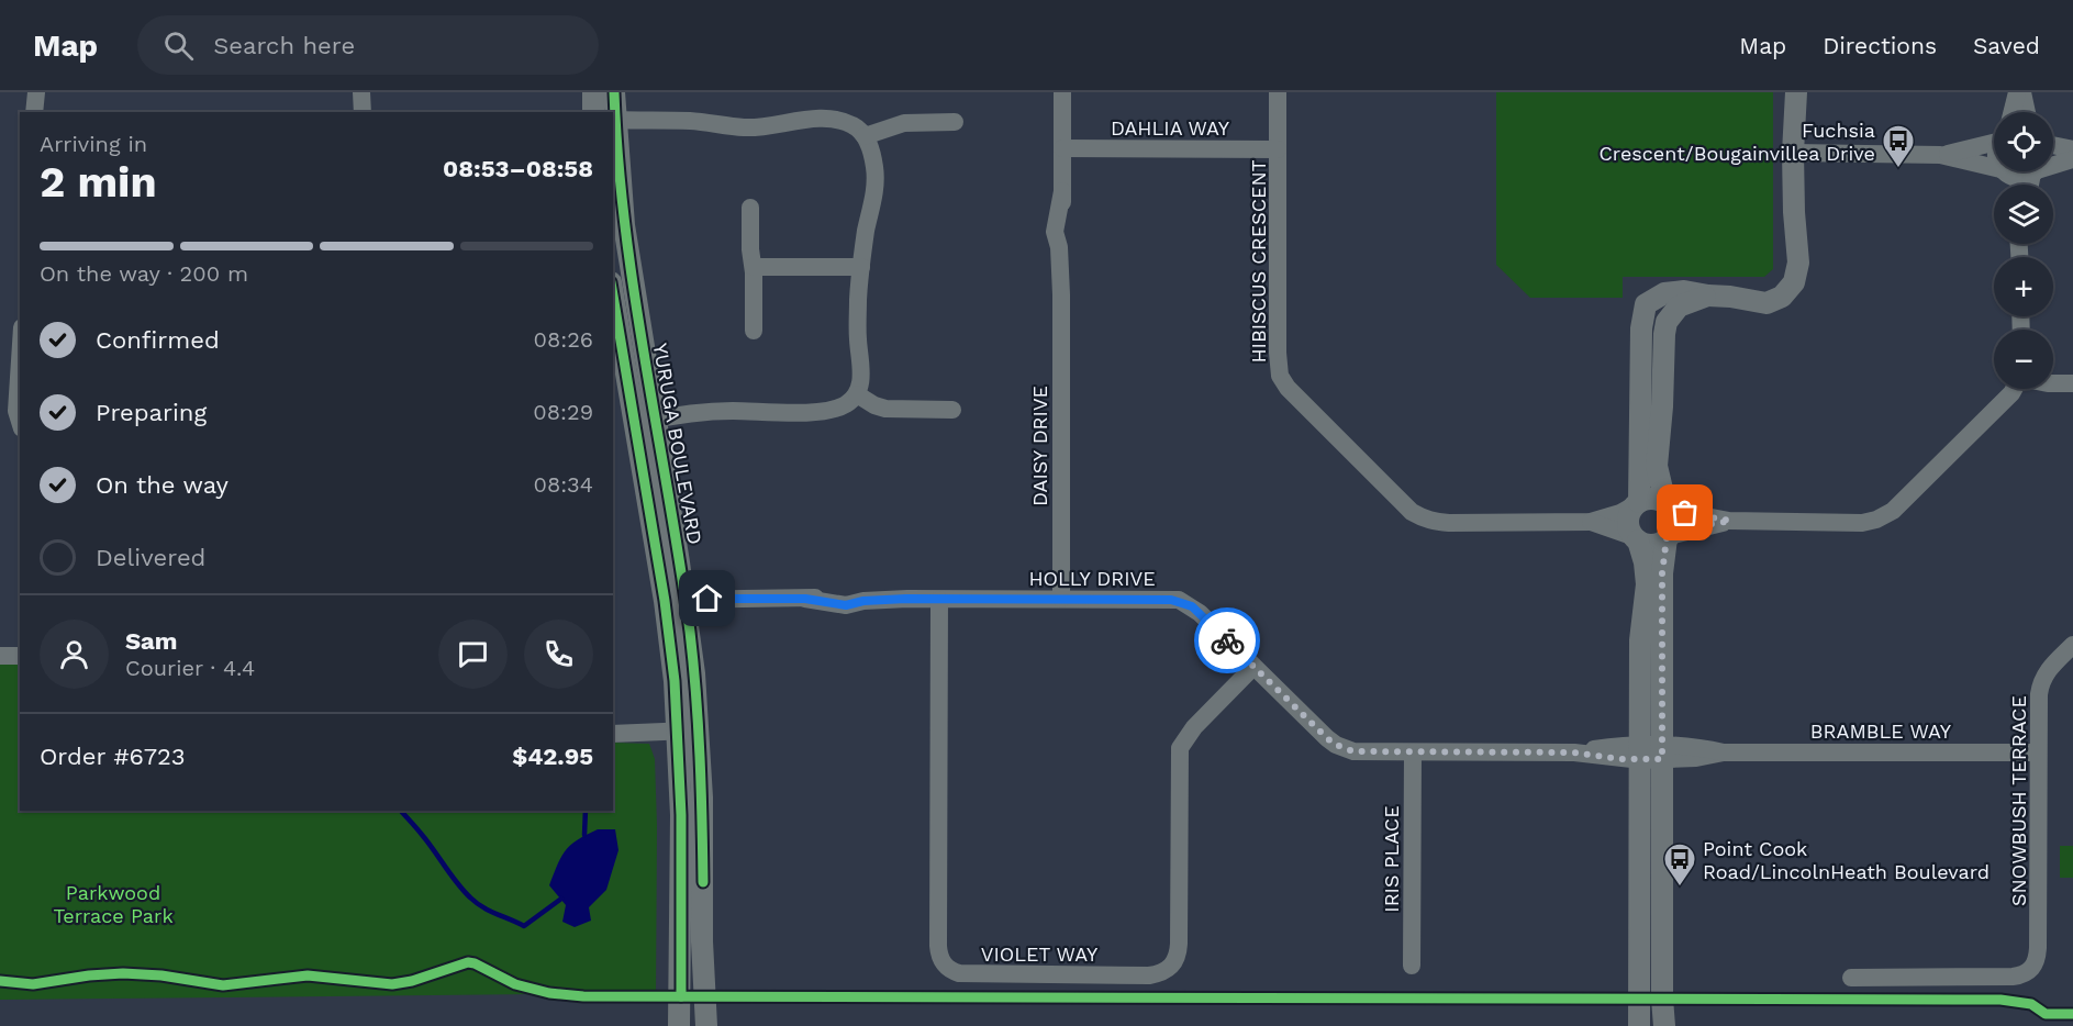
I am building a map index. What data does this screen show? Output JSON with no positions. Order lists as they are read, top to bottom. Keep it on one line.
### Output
{"streets":{"street":["DAHLIA WAY","HIBISCUS CRESCENT","YURUGA BOULEVARD","DAISY DRIVE","HOLLY DRIVE","BRAMBLE WAY","SNOWBUSH TERRACE","IRIS PLACE","VIOLET WAY"]},"crossings":[["DAHLIA WAY","HIBISCUS CRESCENT"],["DAHLIA WAY","DAISY DRIVE"],["YURUGA BOULEVARD","HOLLY DRIVE"],["DAISY DRIVE","HOLLY DRIVE"],["HOLLY DRIVE","BRAMBLE WAY"],["HOLLY DRIVE","IRIS PLACE"],["HOLLY DRIVE","VIOLET WAY"],["BRAMBLE WAY","SNOWBUSH TERRACE"]],"parks":["Parkwood Terrace Park"],"places":{"bus stop":["Fuchsia Crescent/Bougainvillea Drive","Point Cook Road/LincolnHeath Boulevard"]},"page":{"header":"Map","search":"Search here","nav":["Map","Directions","Saved"],"map_buttons":["+","−"],"heading":["2 min","Arriving in","08:53–08:58"],"panel":["Sam","Courier · 4.4","Order #6723","$42.95"],"bar":"On the way · 200 m","list":[["Confirmed","08:26"],["Preparing","08:29"],["On the way","08:34"],"Delivered"]}}
